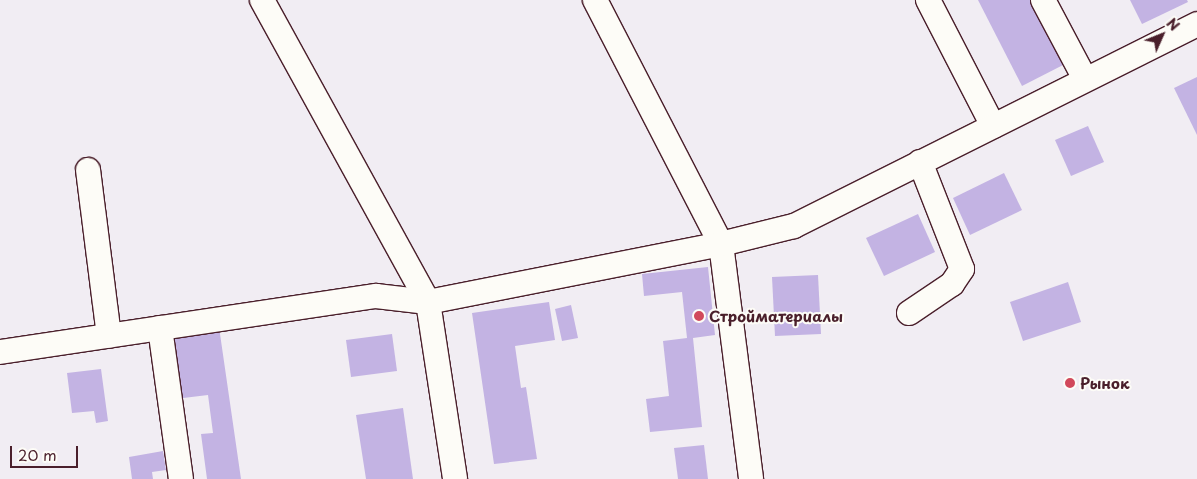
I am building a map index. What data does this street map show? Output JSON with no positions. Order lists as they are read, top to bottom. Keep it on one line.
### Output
{"places":["Стройматериалы","Рынок"],"scale_bar":"20 m","north":"top right"}
